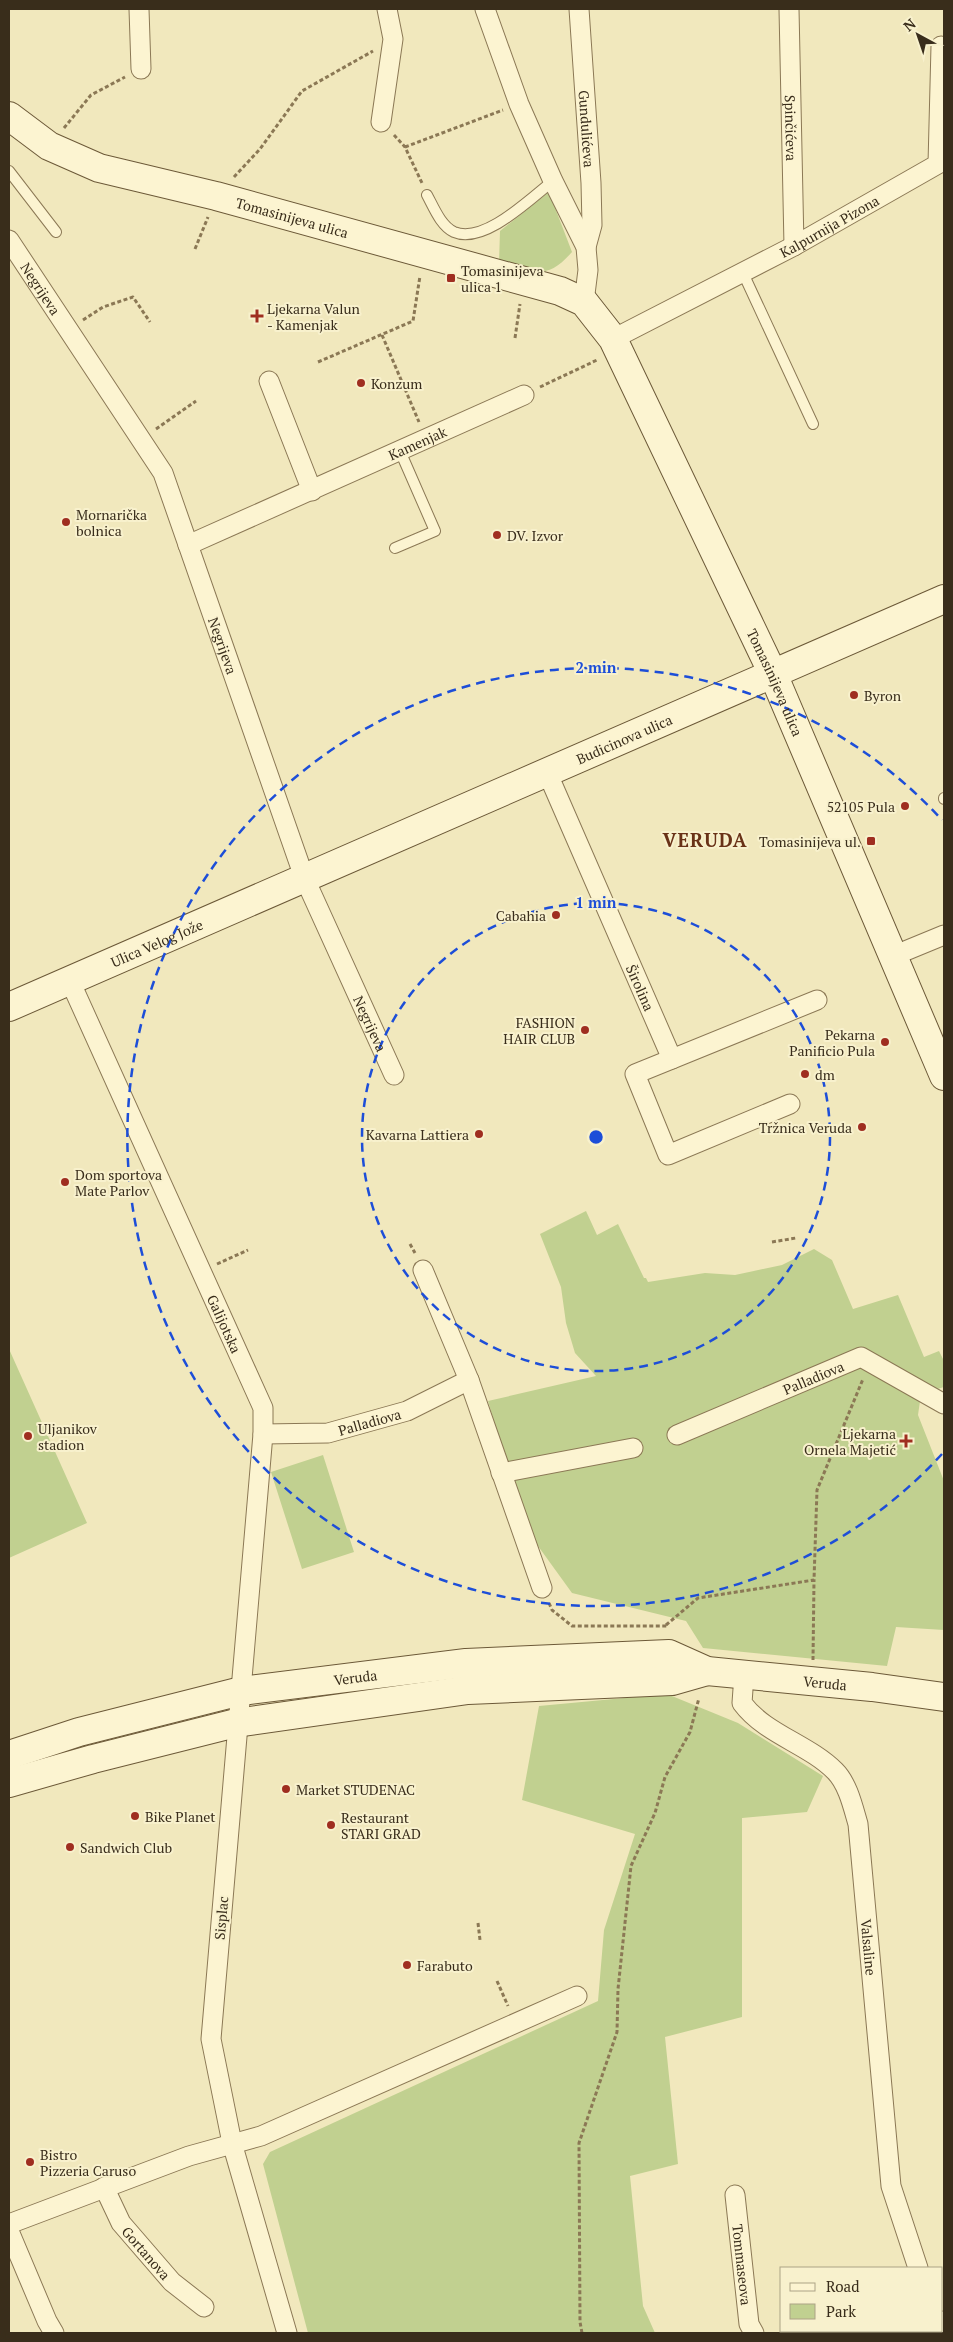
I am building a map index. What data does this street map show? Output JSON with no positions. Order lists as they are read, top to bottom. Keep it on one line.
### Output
{"streets":{"main road":["Tomasinijeva ulica","Budicinova ulica","Ulica Velog Jože","Veruda"],"street":["Gundulićeva","Spinčićeva","Kalpurnija Pizona","Negrijeva","Kamenjak","Širolina","Galijotska","Palladiova","Sisplac","Valsaline","Gortanova","Tommaseova"]},"crossings":[["Spinčićeva","Kalpurnija Pizona"],["Tomasinijeva ulica","Kalpurnija Pizona"],["Tomasinijeva ulica","Budicinova ulica"],["Negrijeva","Kamenjak"],["Negrijeva","Budicinova ulica"],["Negrijeva","Ulica Velog Jože"],["Budicinova ulica","Ulica Velog Jože"],["Budicinova ulica","Širolina"],["Ulica Velog Jože","Galijotska"],["Galijotska","Palladiova"],["Galijotska","Veruda"],["Galijotska","Sisplac"],["Veruda","Sisplac"],["Veruda","Valsaline"]],"districts":["VERUDA"],"places":{"transit":["Tomasinijeva ulica 1","Tomasinijeva ul."],"health":["Ljekarna Valun - Kamenjak","Ljekarna Ornela Majetić"],"other":["Konzum","Mornarička bolnica","DV. Izvor","Byron","52105 Pula","Cabahia","FASHION HAIR CLUB","Pekarna Panificio Pula","dm","Tržnica Veruda","Kavarna Lattiera","Dom sportova Mate Parlov","Uljanikov stadion","Market STUDENAC","Bike Planet","Restaurant STARI GRAD","Sandwich Club","Farabuto","Bistro Pizzeria Caruso"]},"legend":["Road","Park"],"north":"top left","rings":["2 min","1 min"]}
